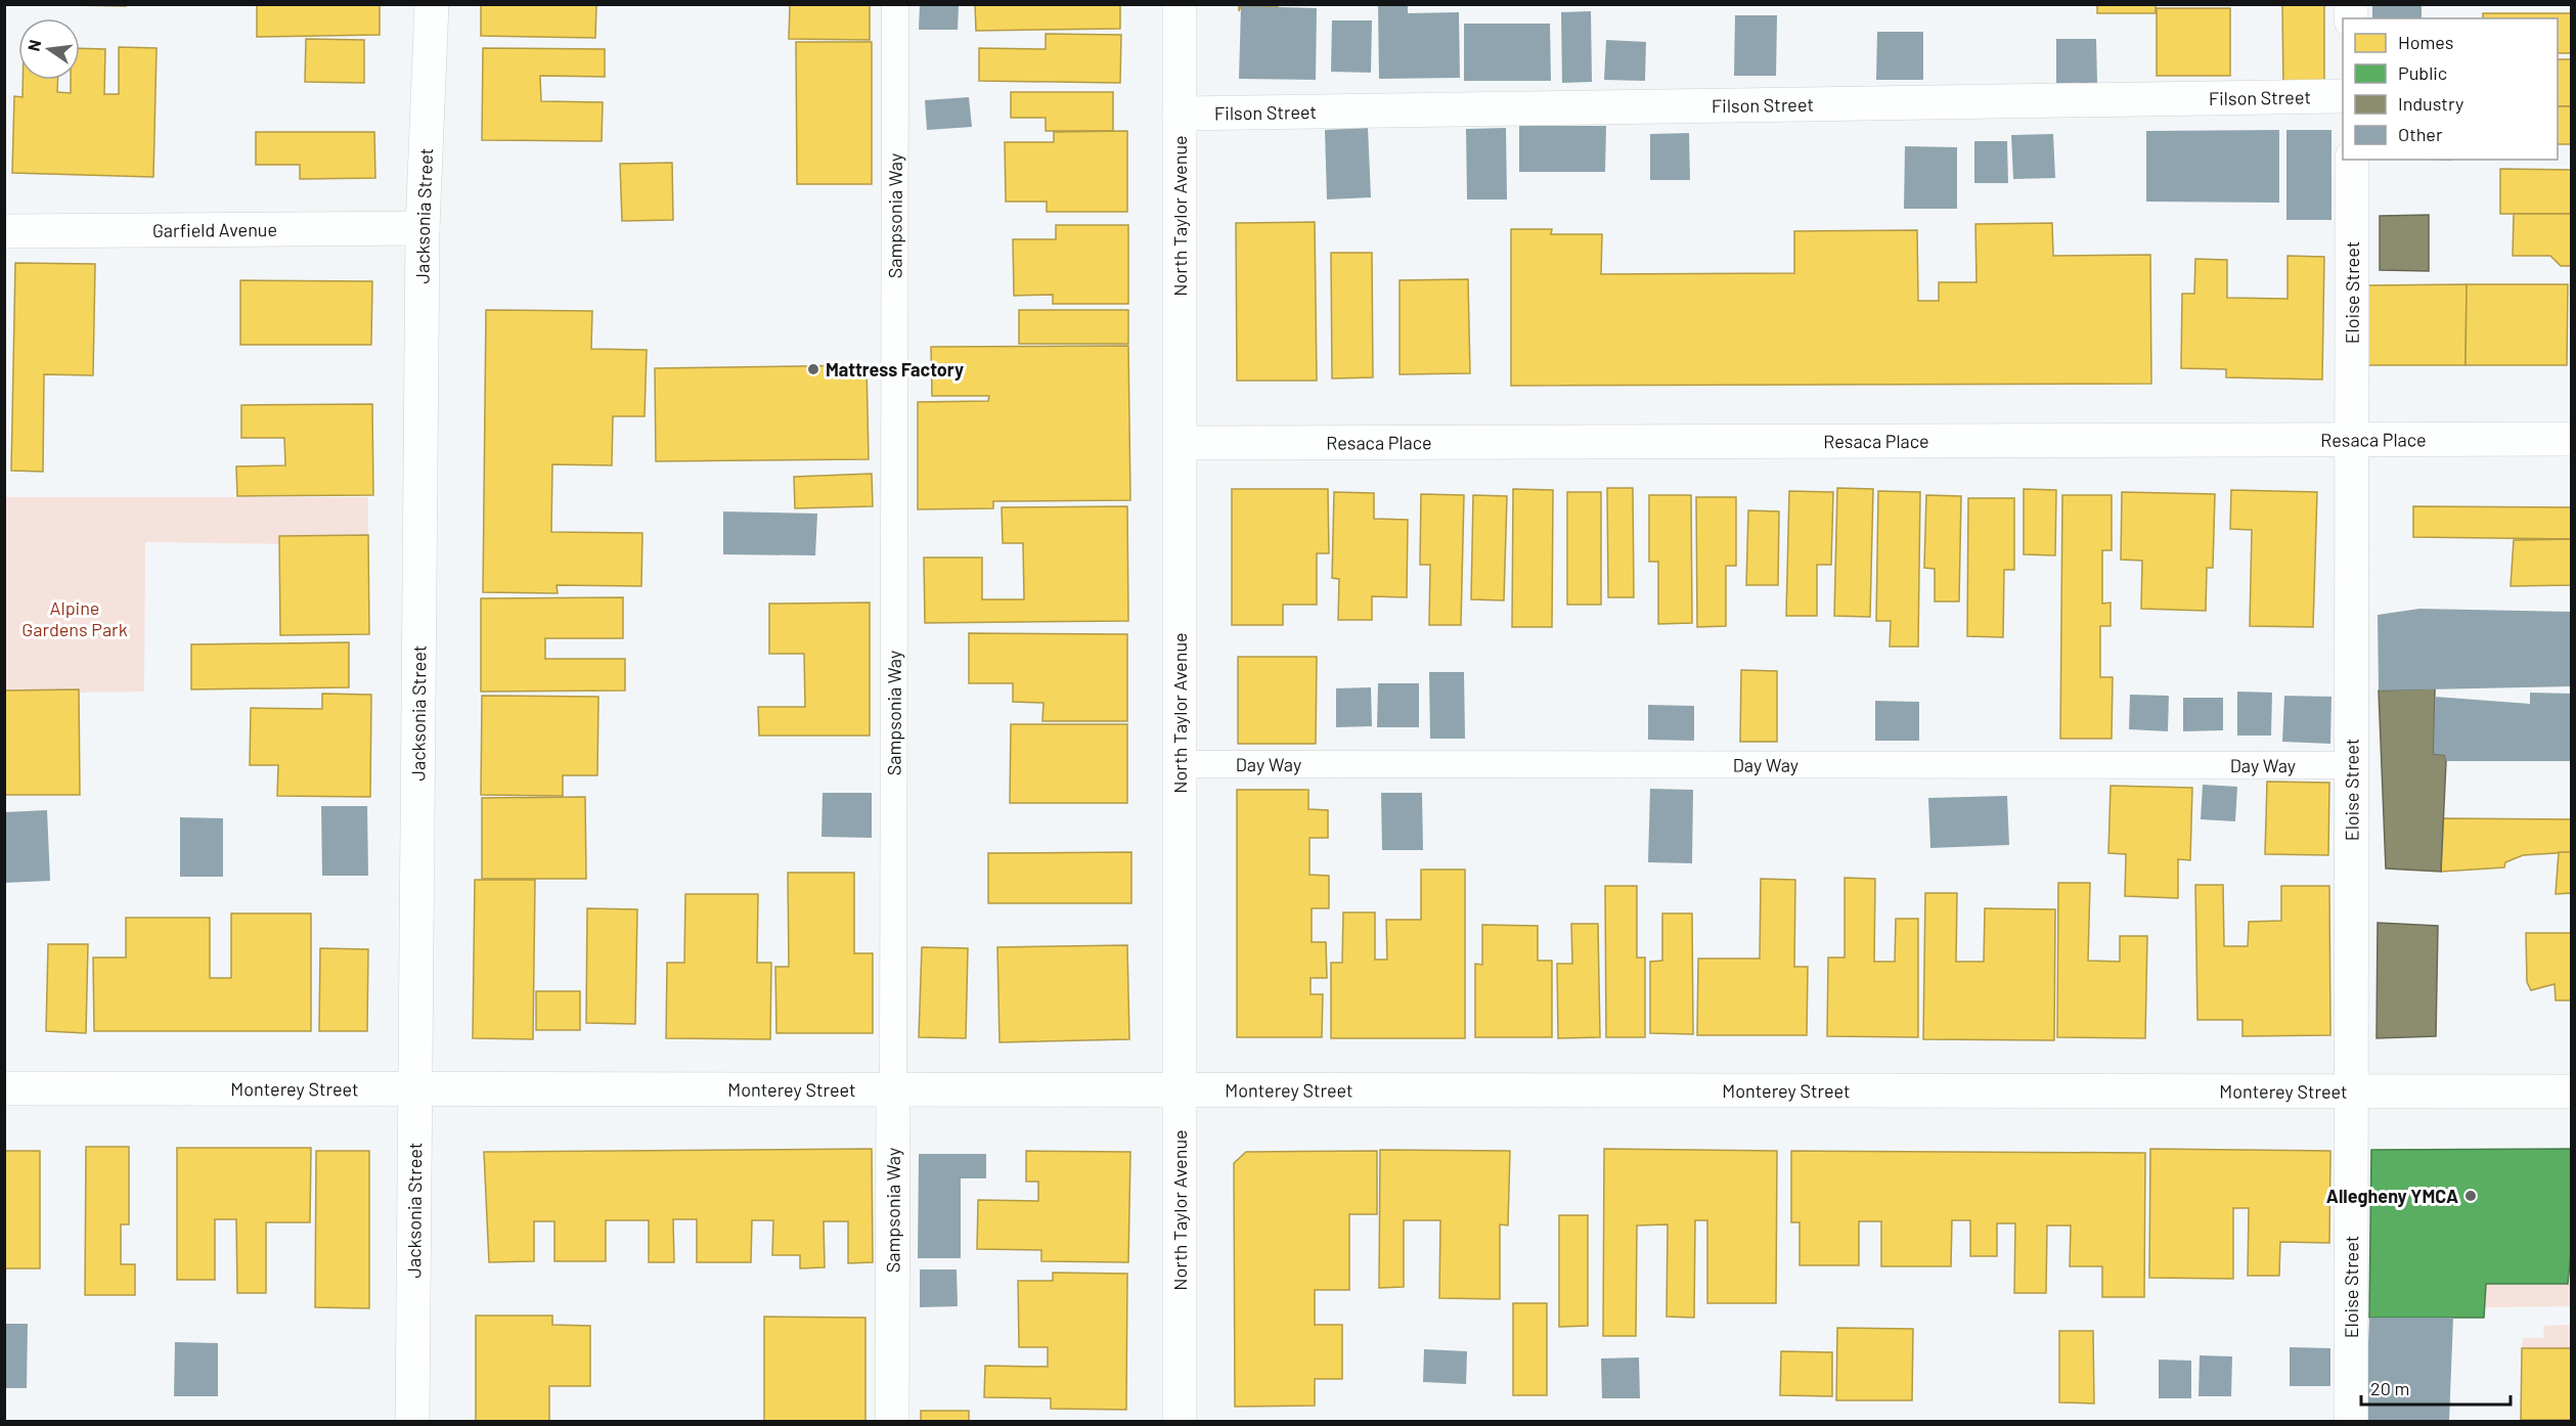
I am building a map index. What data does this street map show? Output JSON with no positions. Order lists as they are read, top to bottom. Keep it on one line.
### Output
{"streets":{"street":["Filson Street","Jacksonia Street","Sampsonia Way","North Taylor Avenue","Garfield Avenue","Eloise Street","Resaca Place","Monterey Street"],"lane":["Day Way"]},"crossings":[["Filson Street","North Taylor Avenue"],["Jacksonia Street","Garfield Avenue"],["Jacksonia Street","Monterey Street"],["Sampsonia Way","Monterey Street"],["North Taylor Avenue","Resaca Place"],["North Taylor Avenue","Day Way"],["North Taylor Avenue","Monterey Street"],["Eloise Street","Resaca Place"],["Eloise Street","Day Way"],["Eloise Street","Monterey Street"]],"parks":["Alpine Gardens Park"],"places":["Mattress Factory","Allegheny YMCA"],"legend":["Homes","Public","Industry","Other"],"scale_bar":"20 m","north":"left"}
